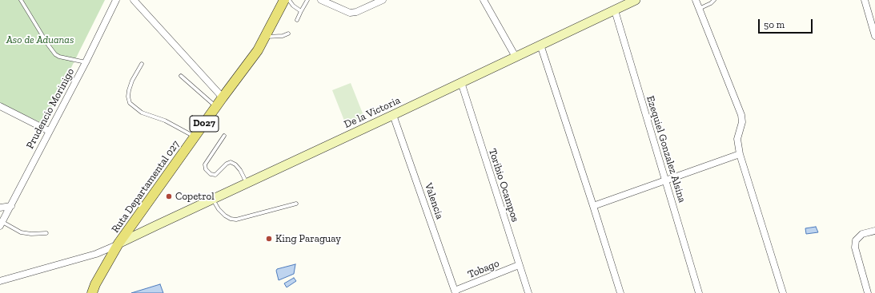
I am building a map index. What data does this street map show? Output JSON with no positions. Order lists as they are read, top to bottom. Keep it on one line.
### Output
{"streets":{"main road":["De la Victoria","D027","Ruta Departamental 027"],"street":["Prudencio Morinigo","Ezequiel Gonzalez Alsina","Toribio Ocampos","Valencia","Tobago"]},"crossings":[["De la Victoria","Ezequiel Gonzalez Alsina"],["De la Victoria","Toribio Ocampos"],["De la Victoria","Ruta Departamental 027"],["De la Victoria","Valencia"],["Toribio Ocampos","Tobago"],["Valencia","Tobago"]],"parks":["Aso de Aduanas"],"places":["Copetrol","King Paraguay"],"scale_bar":"50 m"}
